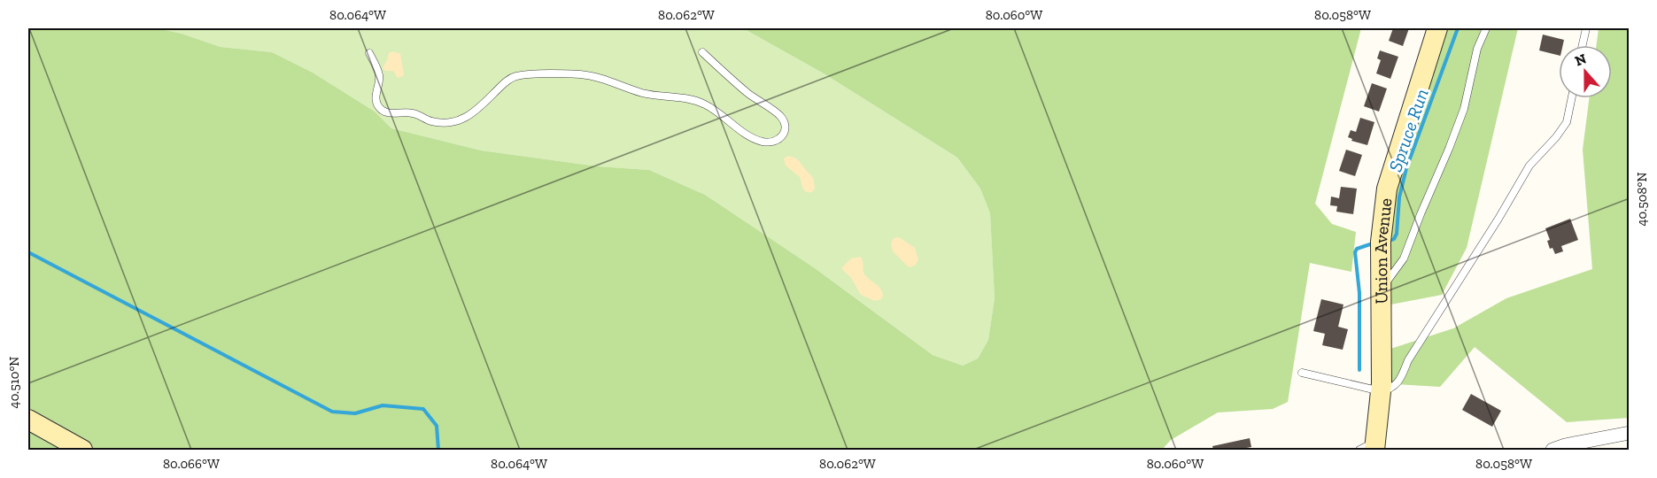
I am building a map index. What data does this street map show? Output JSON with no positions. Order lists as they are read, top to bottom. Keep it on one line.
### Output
{"streets":{"street":["Union Avenue"]},"water":["Spruce Run"],"north":"top","coordinates":["80.064°W","80.062°W","80.060°W","80.058°W","40.508°N","40.510°N","80.066°W"]}
